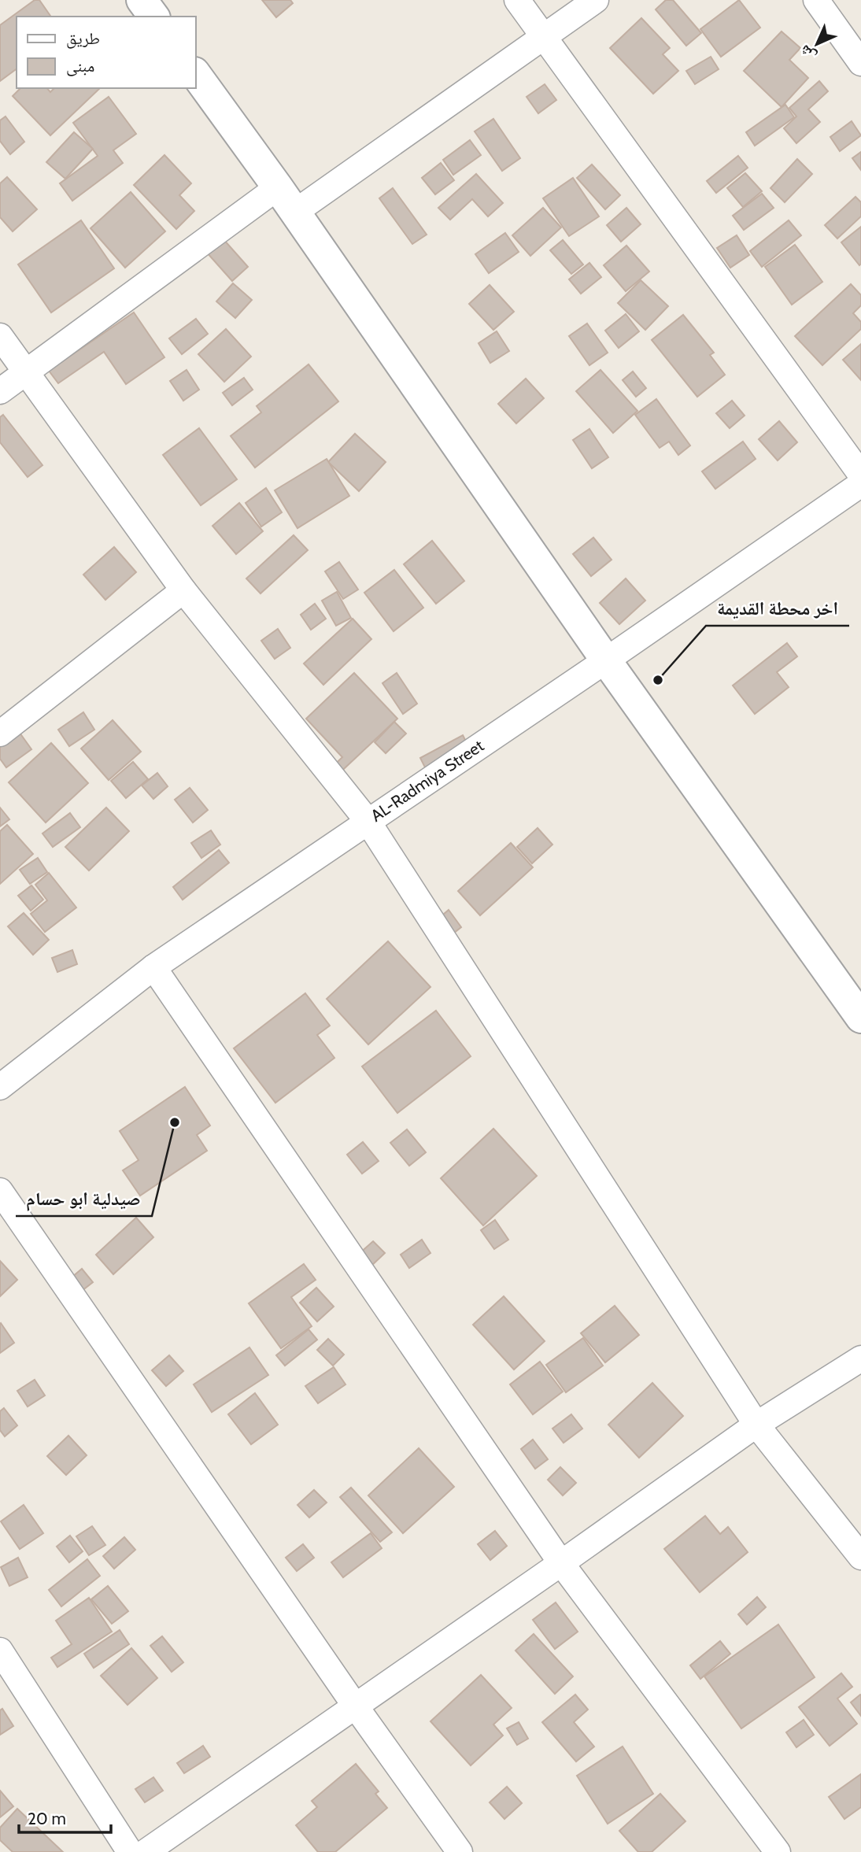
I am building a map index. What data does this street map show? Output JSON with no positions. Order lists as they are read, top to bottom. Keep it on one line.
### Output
{"streets":{"street":["AL-Radmiya Street"]},"places":["اخر محطة القديمة","صيدلية ابو حسام"],"legend":["طريق","مبنى"],"scale_bar":"20 m","north":"bottom left"}
